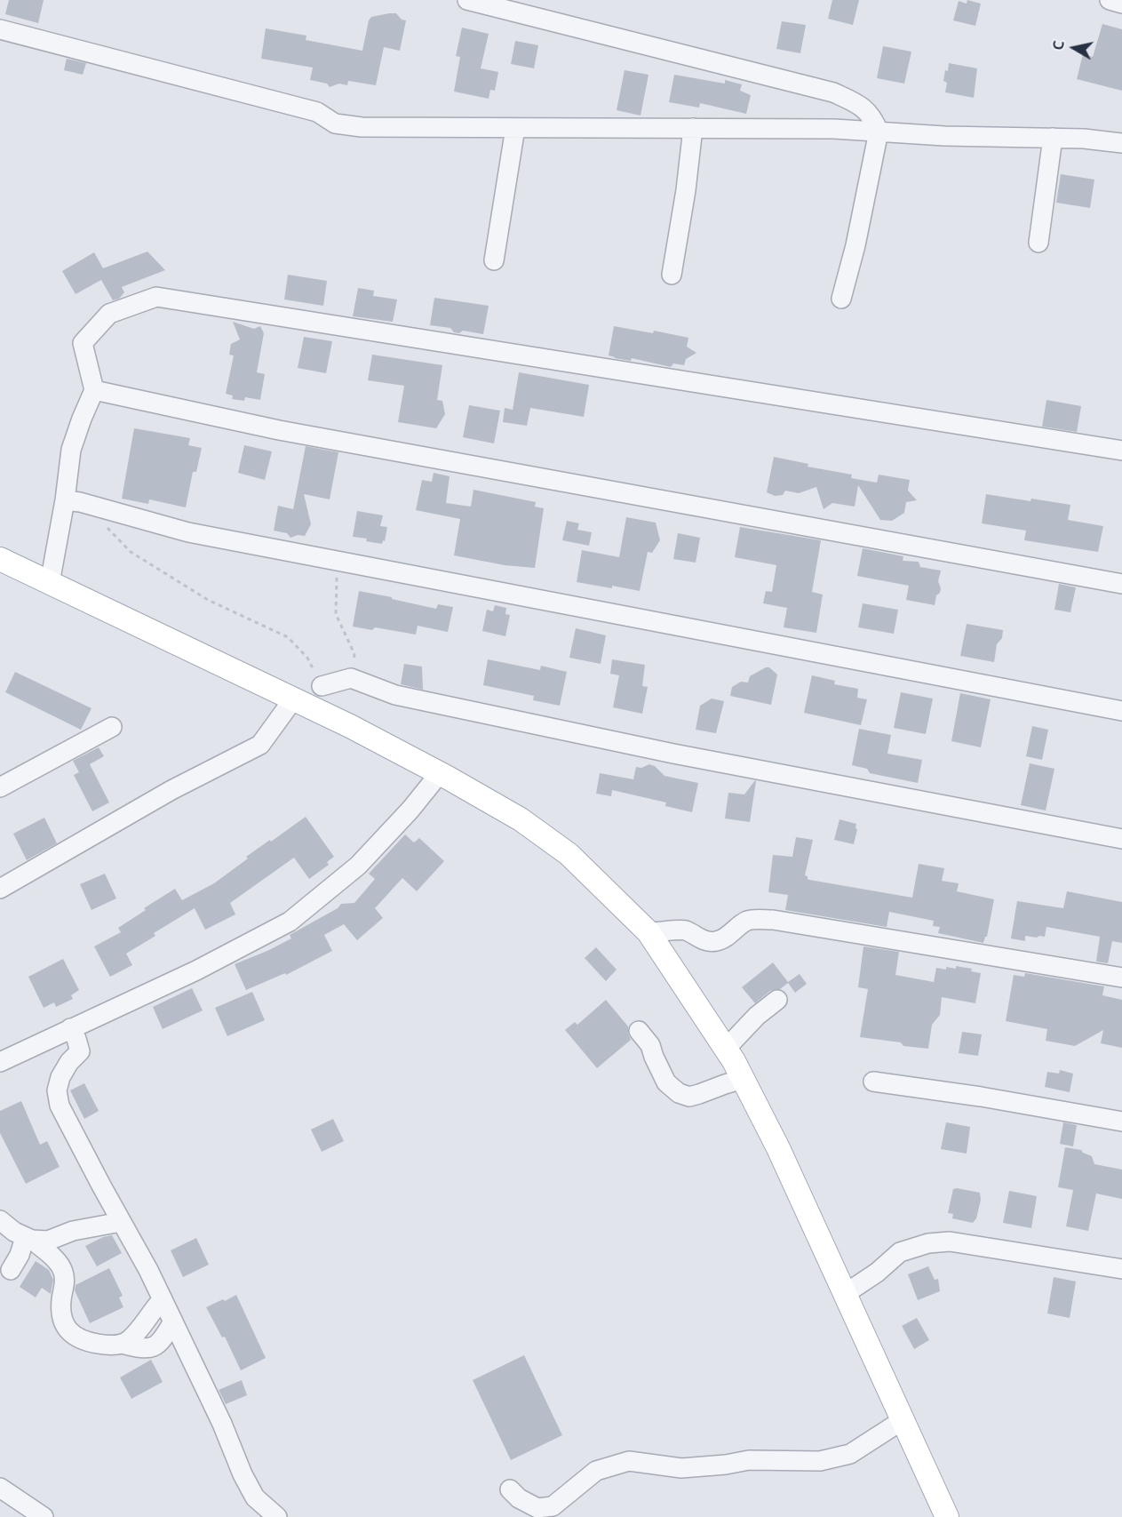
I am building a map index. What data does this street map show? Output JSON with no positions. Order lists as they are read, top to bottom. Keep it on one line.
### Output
{"north":"left"}
